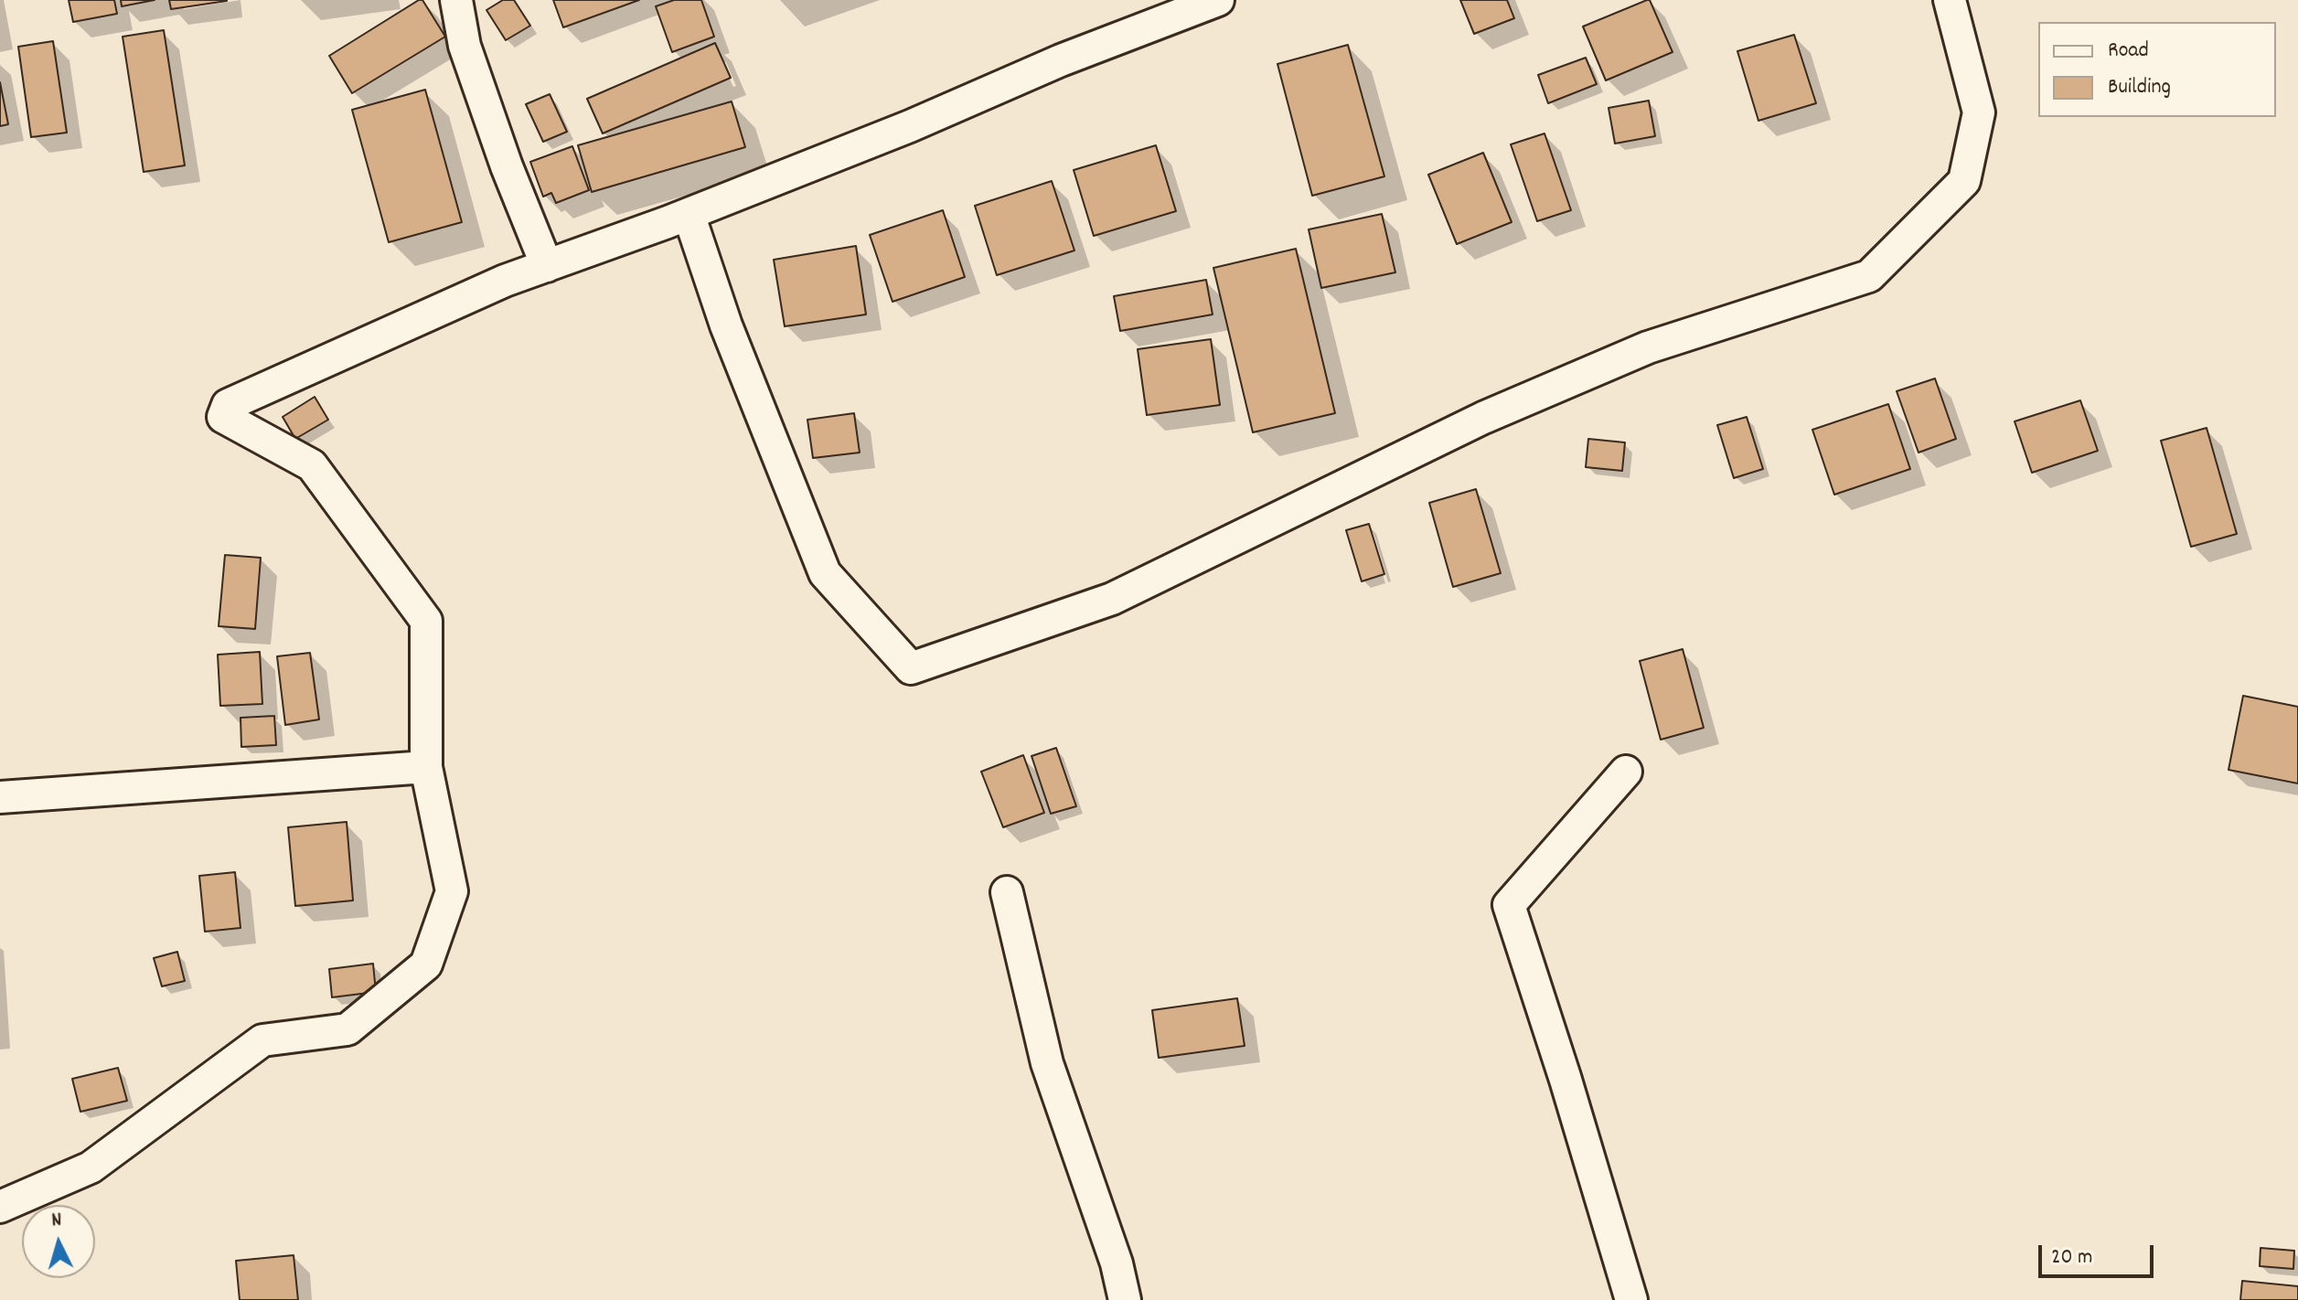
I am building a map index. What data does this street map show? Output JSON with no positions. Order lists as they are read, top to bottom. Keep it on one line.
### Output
{"legend":["Road","Building"],"scale_bar":"20 m","north":"top"}
